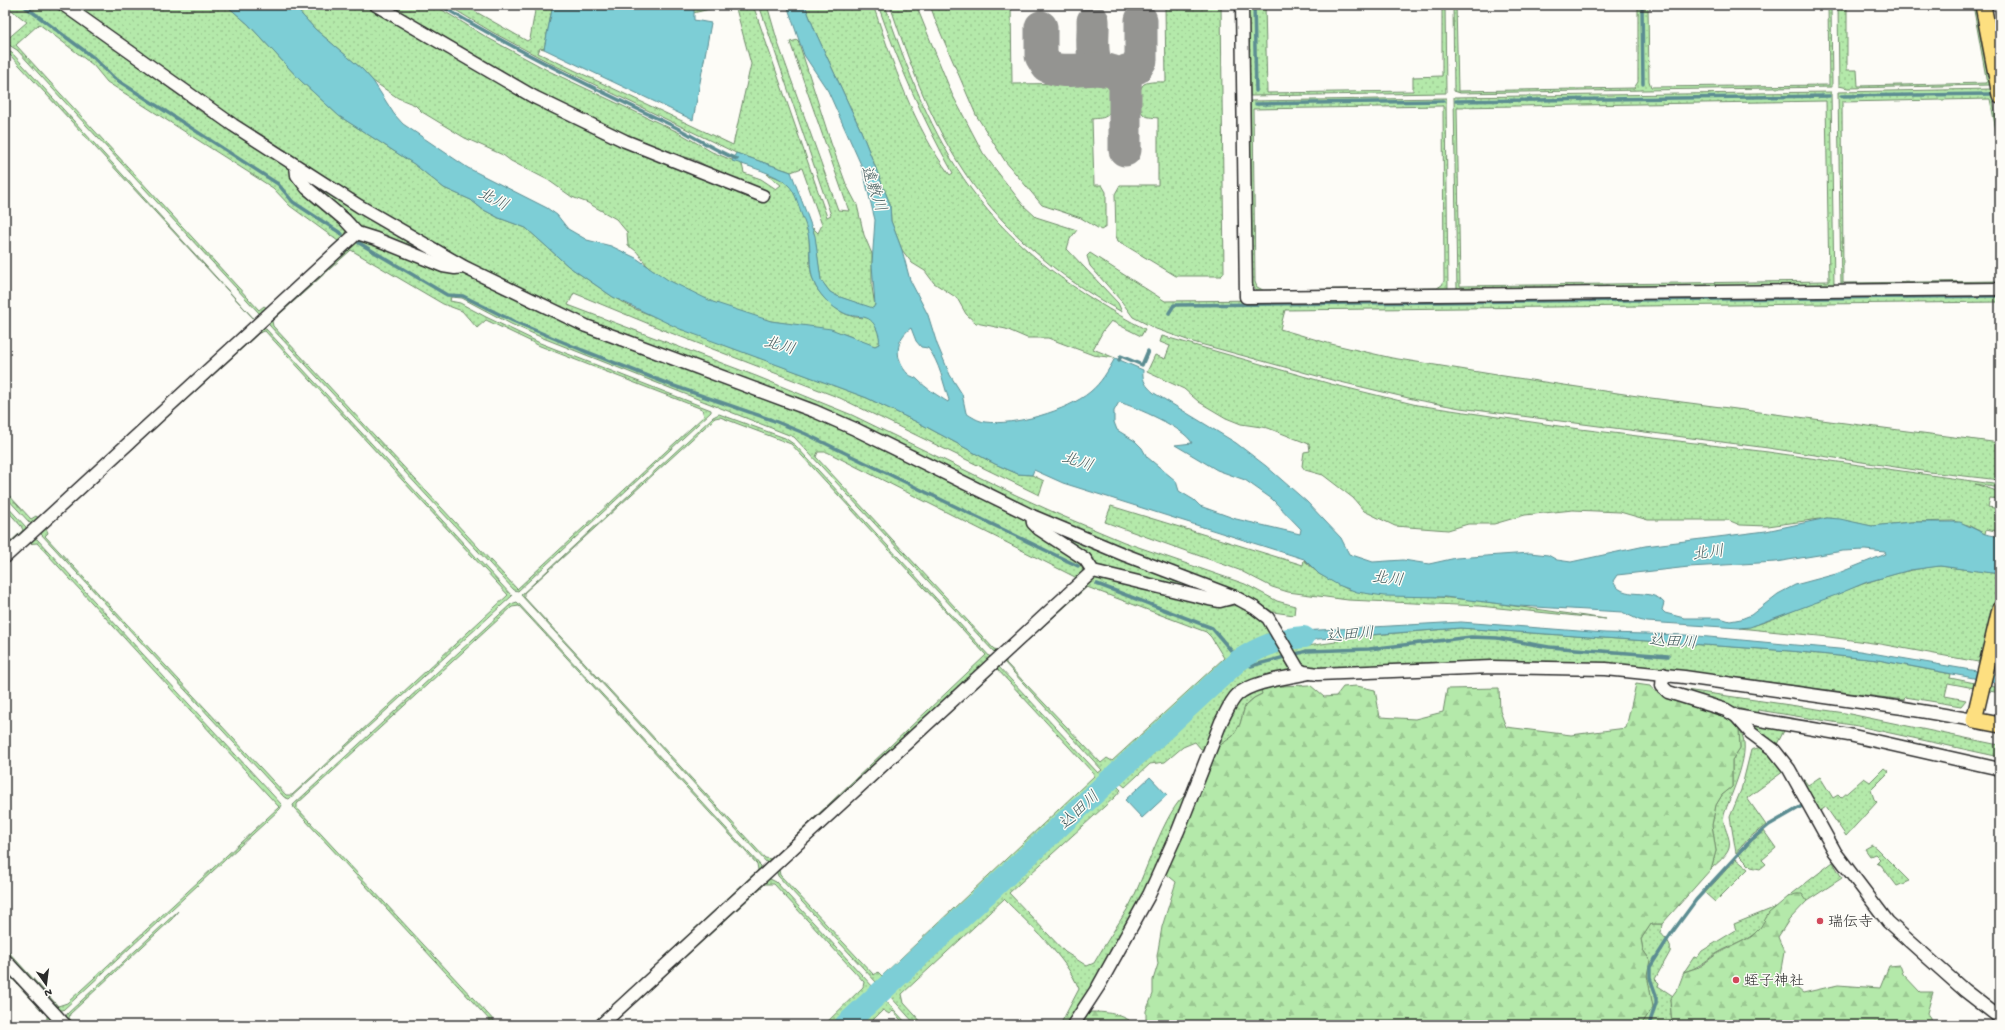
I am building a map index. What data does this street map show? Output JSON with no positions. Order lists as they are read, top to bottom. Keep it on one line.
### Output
{"water":["遠敷川","北川","込田川"],"places":["瑞伝寺","蛭子神社"],"north":"bottom"}
